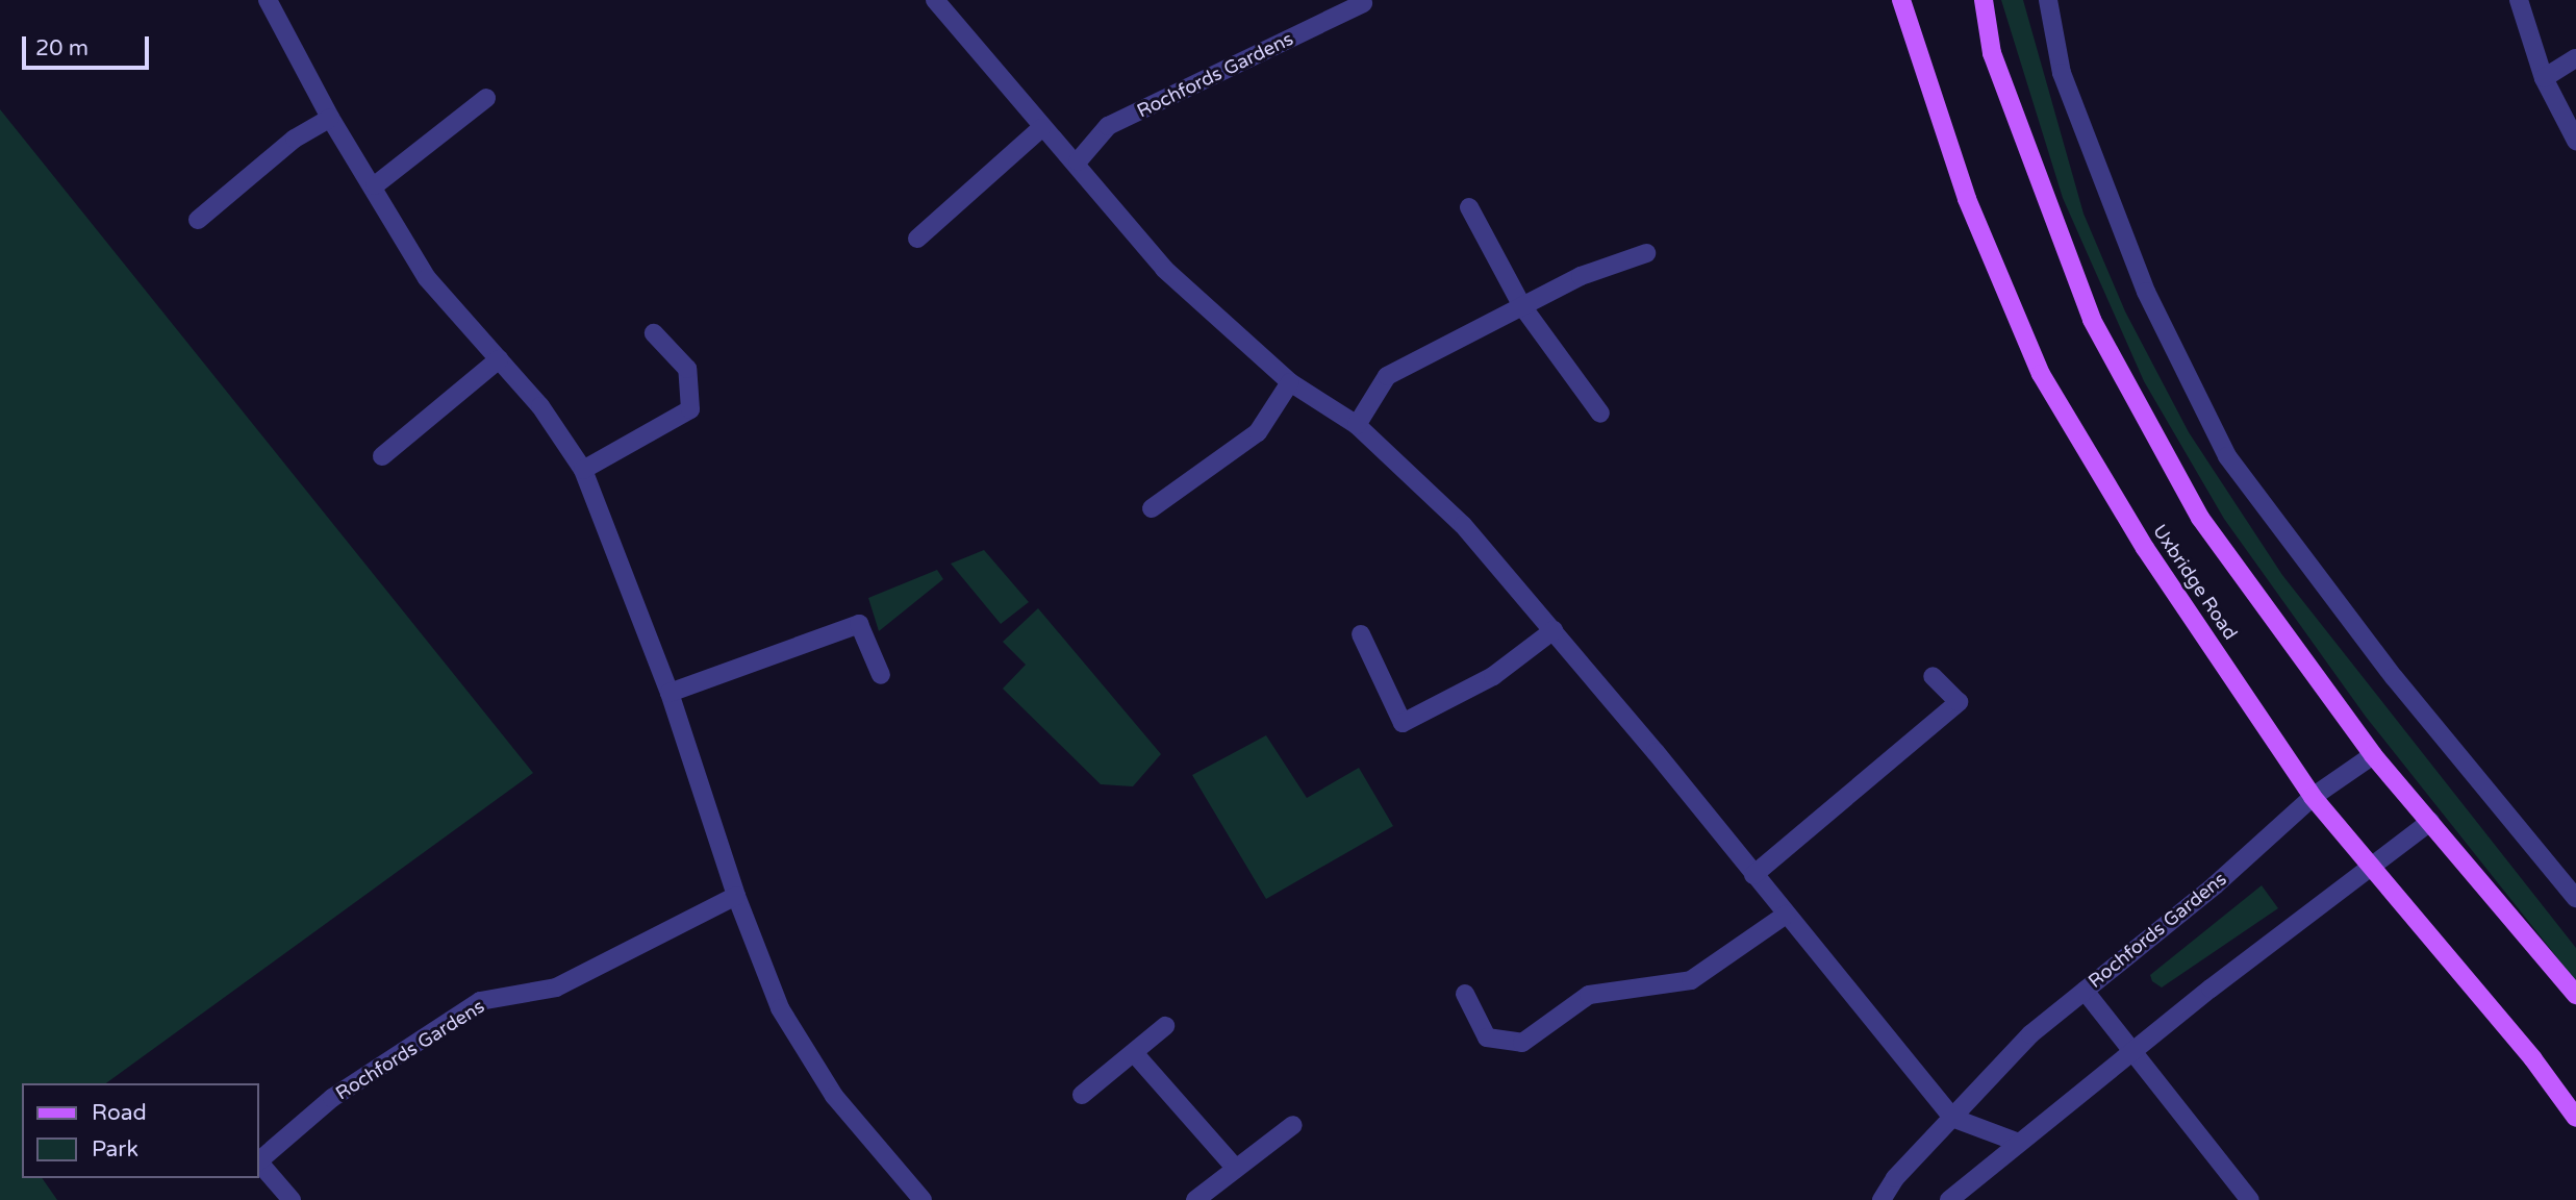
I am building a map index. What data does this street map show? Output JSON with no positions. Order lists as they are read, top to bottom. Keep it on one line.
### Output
{"streets":{"main road":["Uxbridge Road"],"street":["Rochfords Gardens"]},"crossings":[["Rochfords Gardens","Uxbridge Road"]],"legend":["Road","Park"],"scale_bar":"20 m"}
